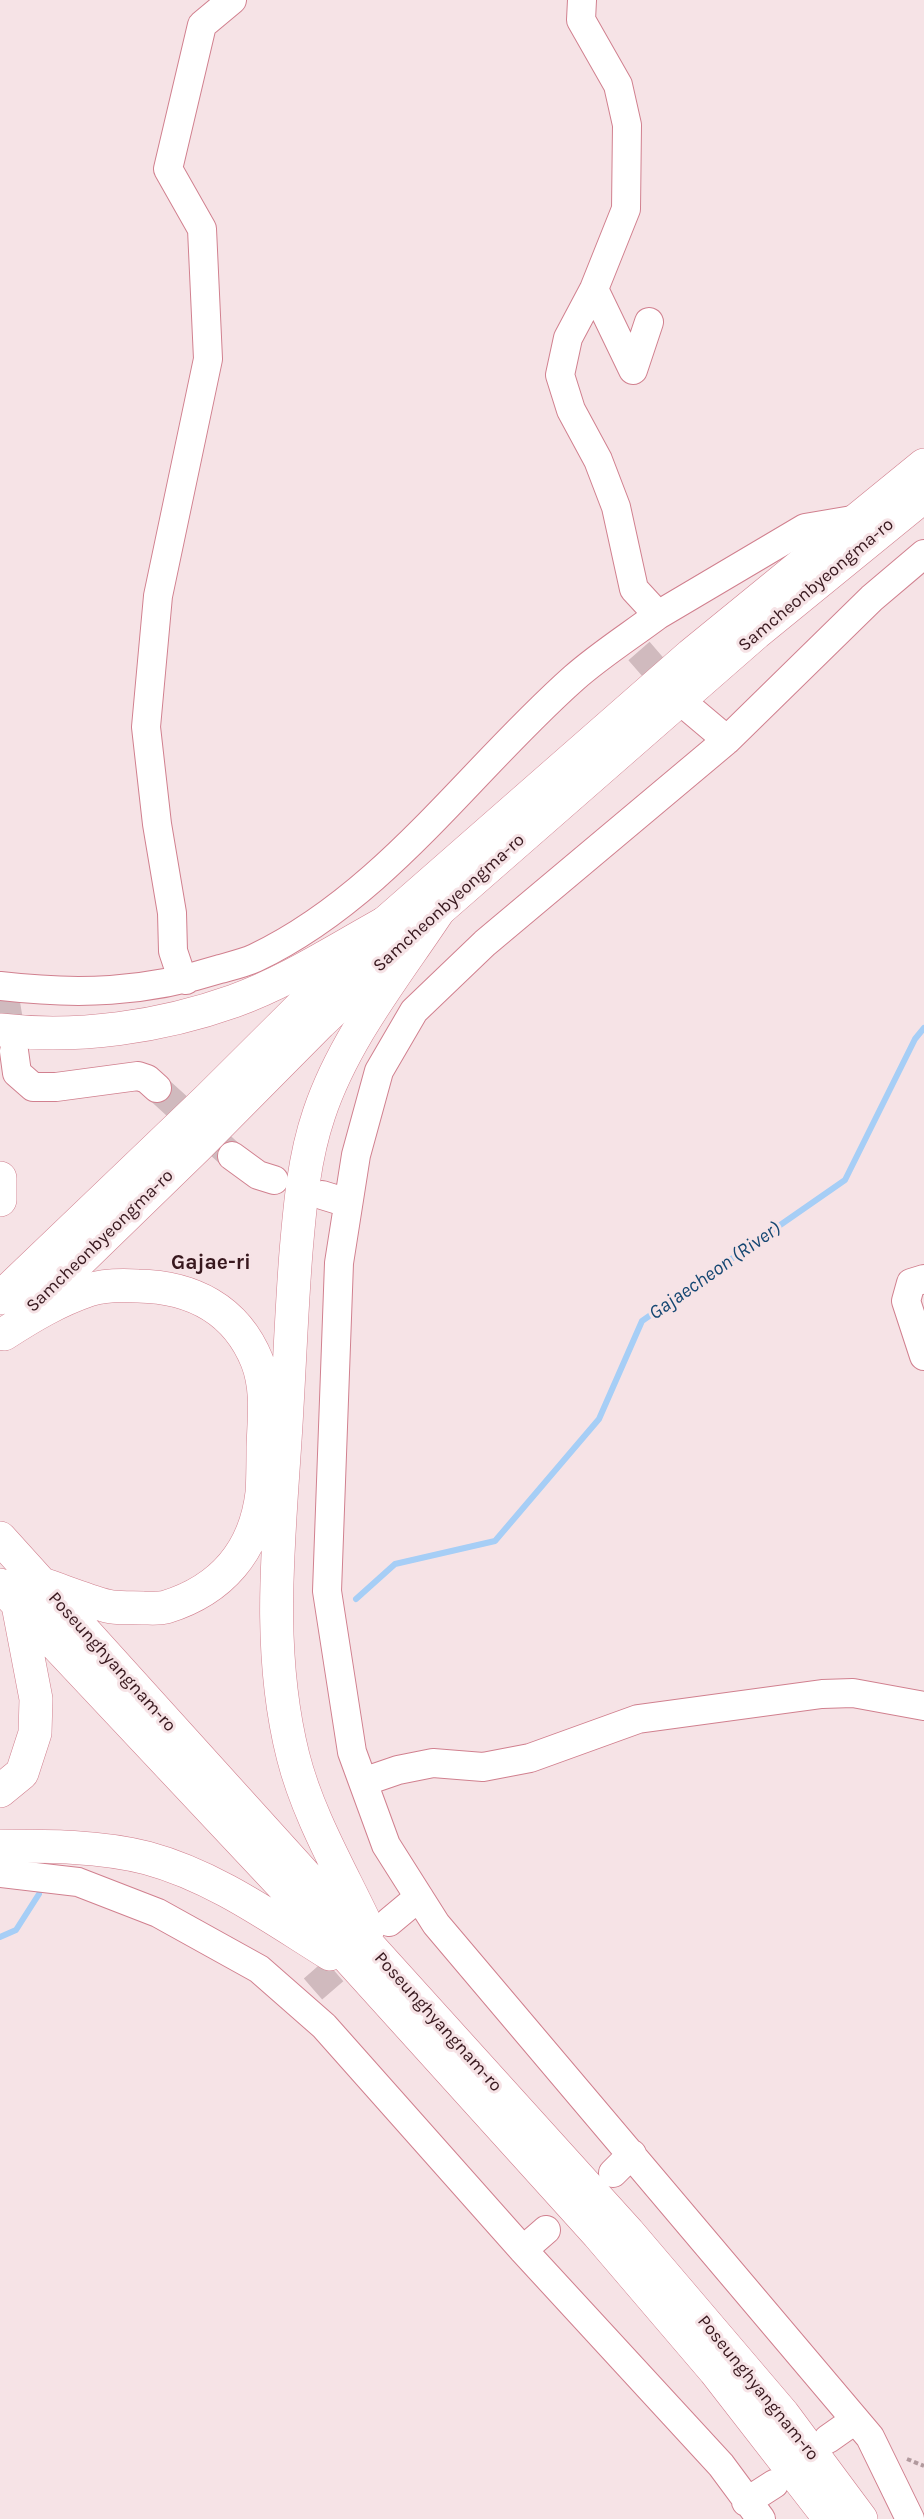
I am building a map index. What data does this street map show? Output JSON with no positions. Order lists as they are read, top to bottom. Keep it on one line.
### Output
{"streets":{"main road":["Samcheonbyeongma-ro","Poseunghyangnam-ro"]},"districts":["Gajae-ri"],"water":["Gajaecheon (River)"]}
